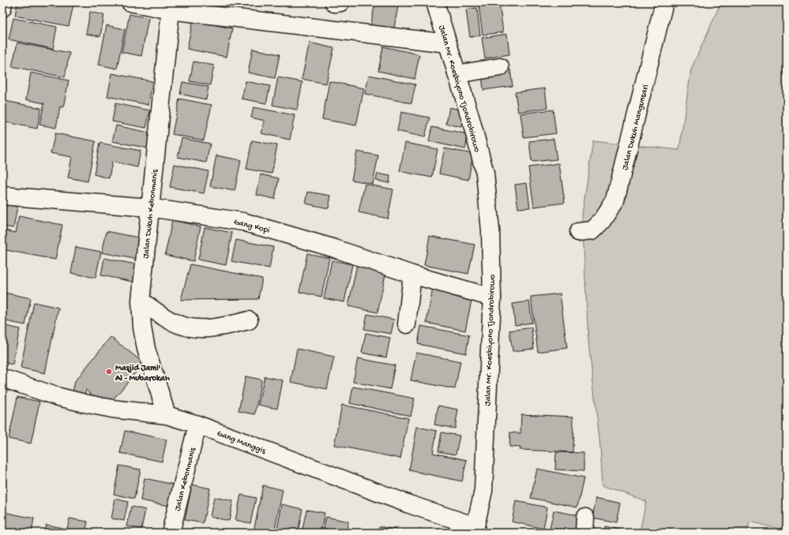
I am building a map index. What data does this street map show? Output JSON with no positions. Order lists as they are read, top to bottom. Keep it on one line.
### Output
{"streets":{"street":["Jalan Mr. Koesbiyono Tjondrobirowo","Jalan Dukuh Mangunsari","Jalan Dukuh Kebonmanis","Gang Kopi","Gang Manggis","Jalan Kebonmanis"]},"crossings":[["Jalan Mr. Koesbiyono Tjondrobirowo","Gang Kopi"],["Jalan Mr. Koesbiyono Tjondrobirowo","Gang Manggis"],["Jalan Dukuh Kebonmanis","Gang Kopi"],["Jalan Dukuh Kebonmanis","Gang Manggis"],["Gang Manggis","Jalan Kebonmanis"]],"places":["Masjid Jami' Al - Mubarokah"]}
